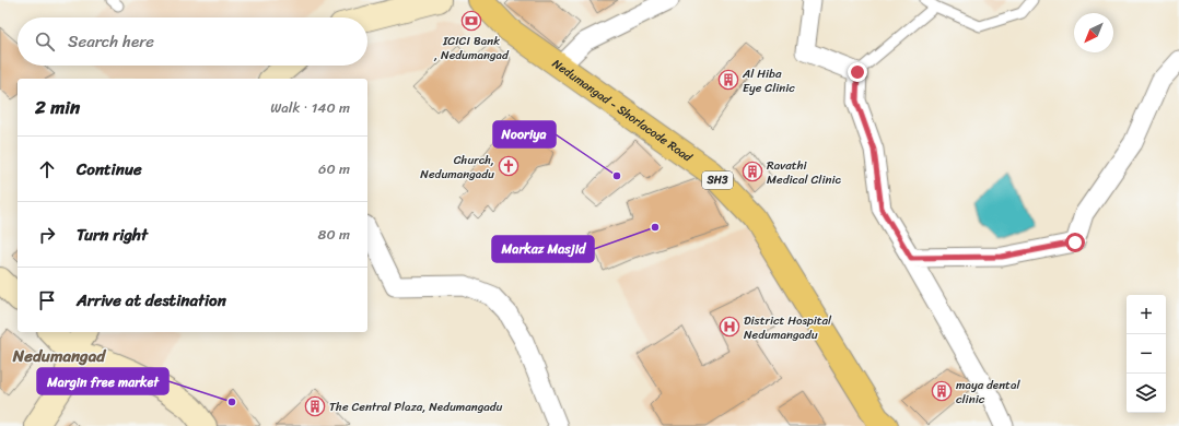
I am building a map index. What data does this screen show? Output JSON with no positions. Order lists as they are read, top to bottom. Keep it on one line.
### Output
{"streets":{"main road":["Nedumangad - Shorlacode Road","SH3"]},"districts":["Nedumangad"],"places":{"bank":["ICICI Bank , Nedumangad"],"building":["Al Hiba Eye Clinic","Ravathi Medical Clinic","maya dental clinic","The Central Plaza, Nedumangadu"],"church":["Church, Nedumangadu"],"other":["Nooriya","Markaz Masjid","Margin free market"],"hospital":["District Hospital Nedumangadu"]},"north":"bottom left","page":{"search":"Search here","heading":["2 min","Walk · 140 m"],"list":[["Continue","60 m"],["Turn right","80 m"],"Arrive at destination"],"map_buttons":["+","−"]}}
